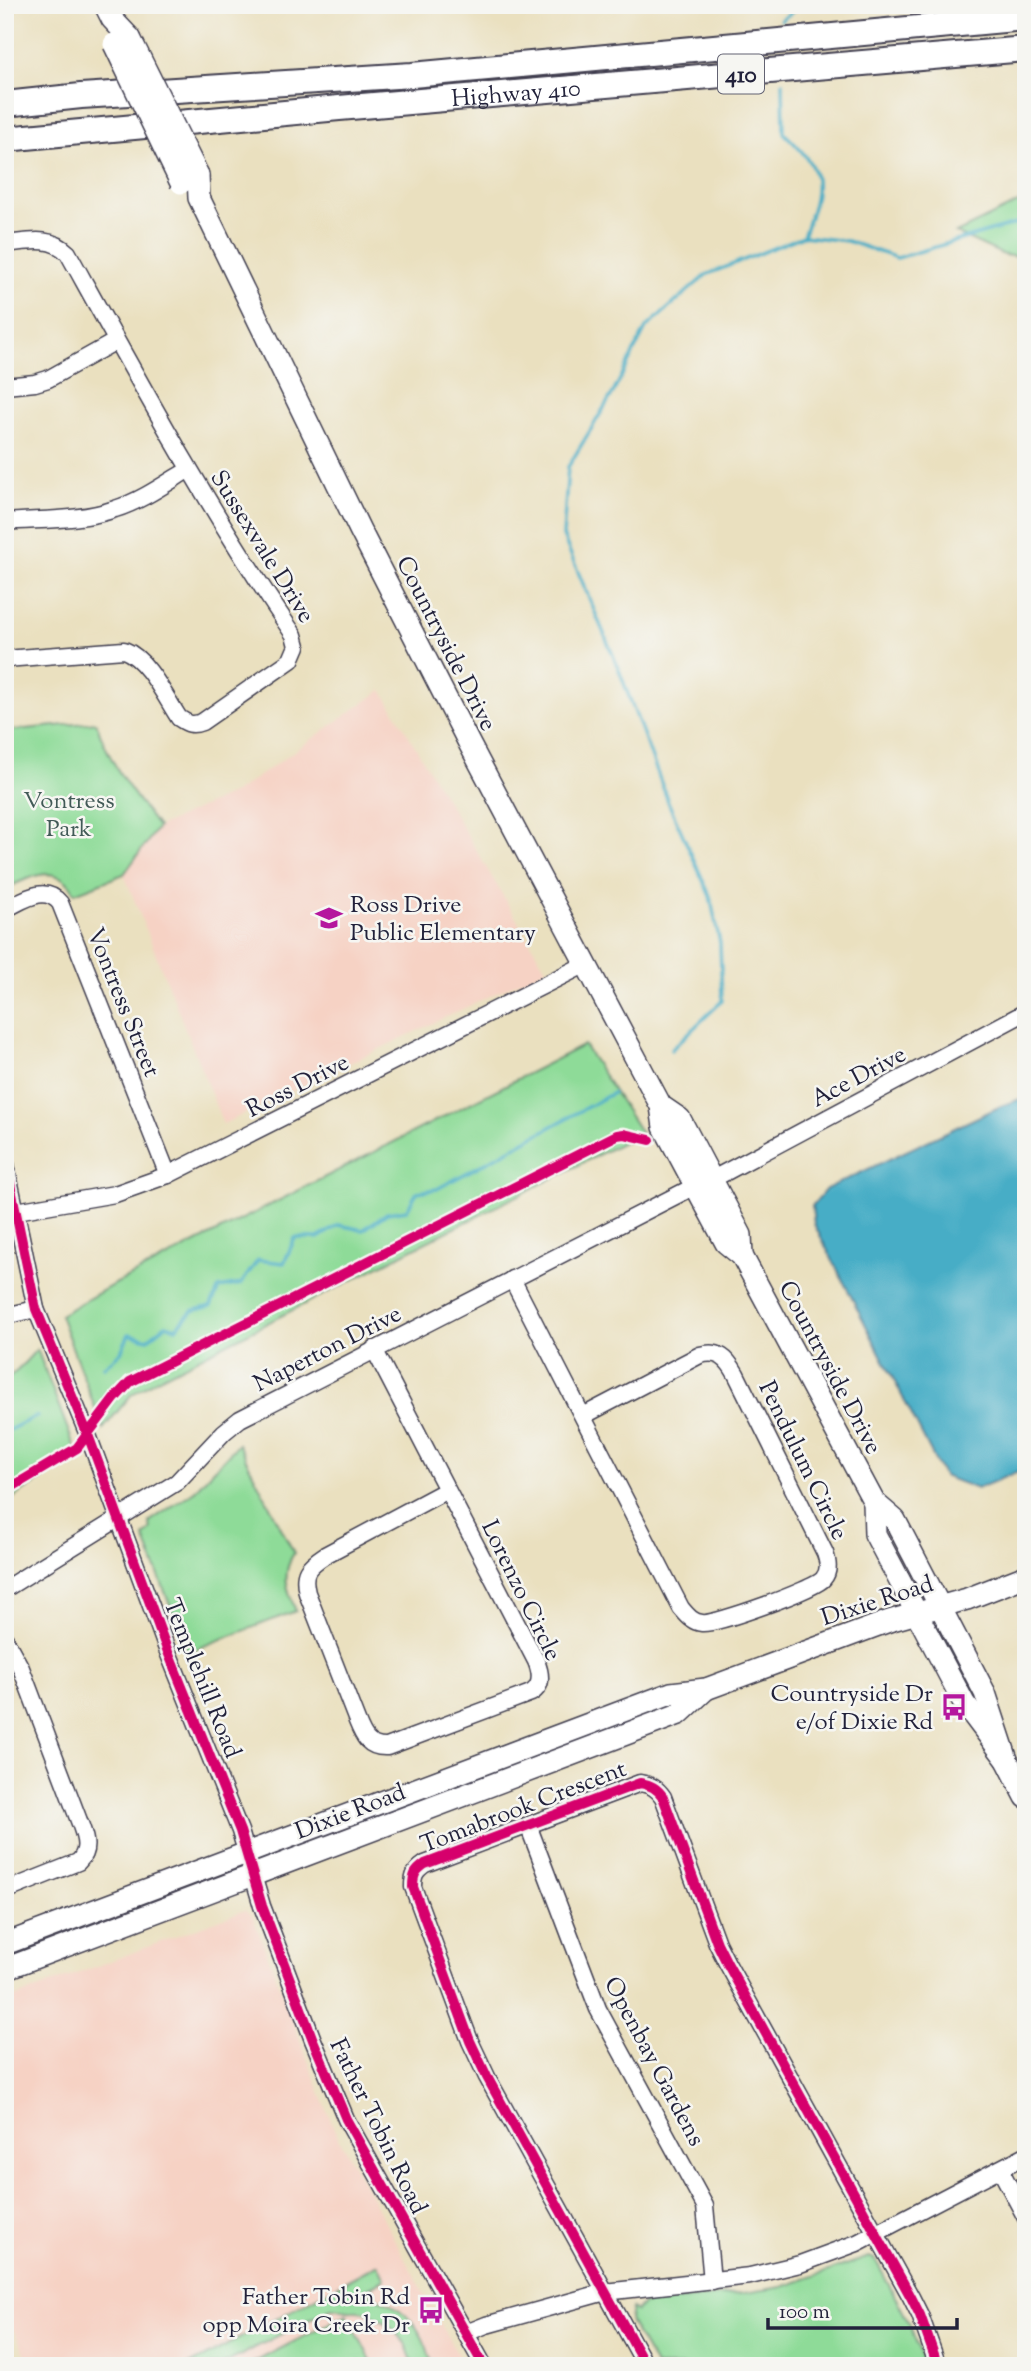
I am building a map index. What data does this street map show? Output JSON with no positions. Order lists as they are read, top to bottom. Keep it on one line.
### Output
{"streets":{"highway":["410","Highway 410"],"main road":["Countryside Drive","Dixie Road"],"street":["Sussexvale Drive","Vontress Street","Ace Drive","Ross Drive","Naperton Drive","Pendulum Circle","Lorenzo Circle","Templehill Road","Tomabrook Crescent","Openbay Gardens","Father Tobin Road"]},"crossings":[["Countryside Drive","Ace Drive"],["Countryside Drive","Ross Drive"],["Countryside Drive","Naperton Drive"],["Countryside Drive","Dixie Road"],["Vontress Street","Ross Drive"],["Ace Drive","Naperton Drive"],["Naperton Drive","Pendulum Circle"],["Naperton Drive","Lorenzo Circle"],["Naperton Drive","Templehill Road"],["Dixie Road","Templehill Road"],["Dixie Road","Father Tobin Road"],["Templehill Road","Father Tobin Road"],["Tomabrook Crescent","Openbay Gardens"]],"parks":["Vontress Park"],"places":{"school or university":["Ross Drive Public Elementary"],"bus stop":["Countryside Dr e/of Dixie Rd","Father Tobin Rd opp Moira Creek Dr"]},"scale_bar":"100 m"}
